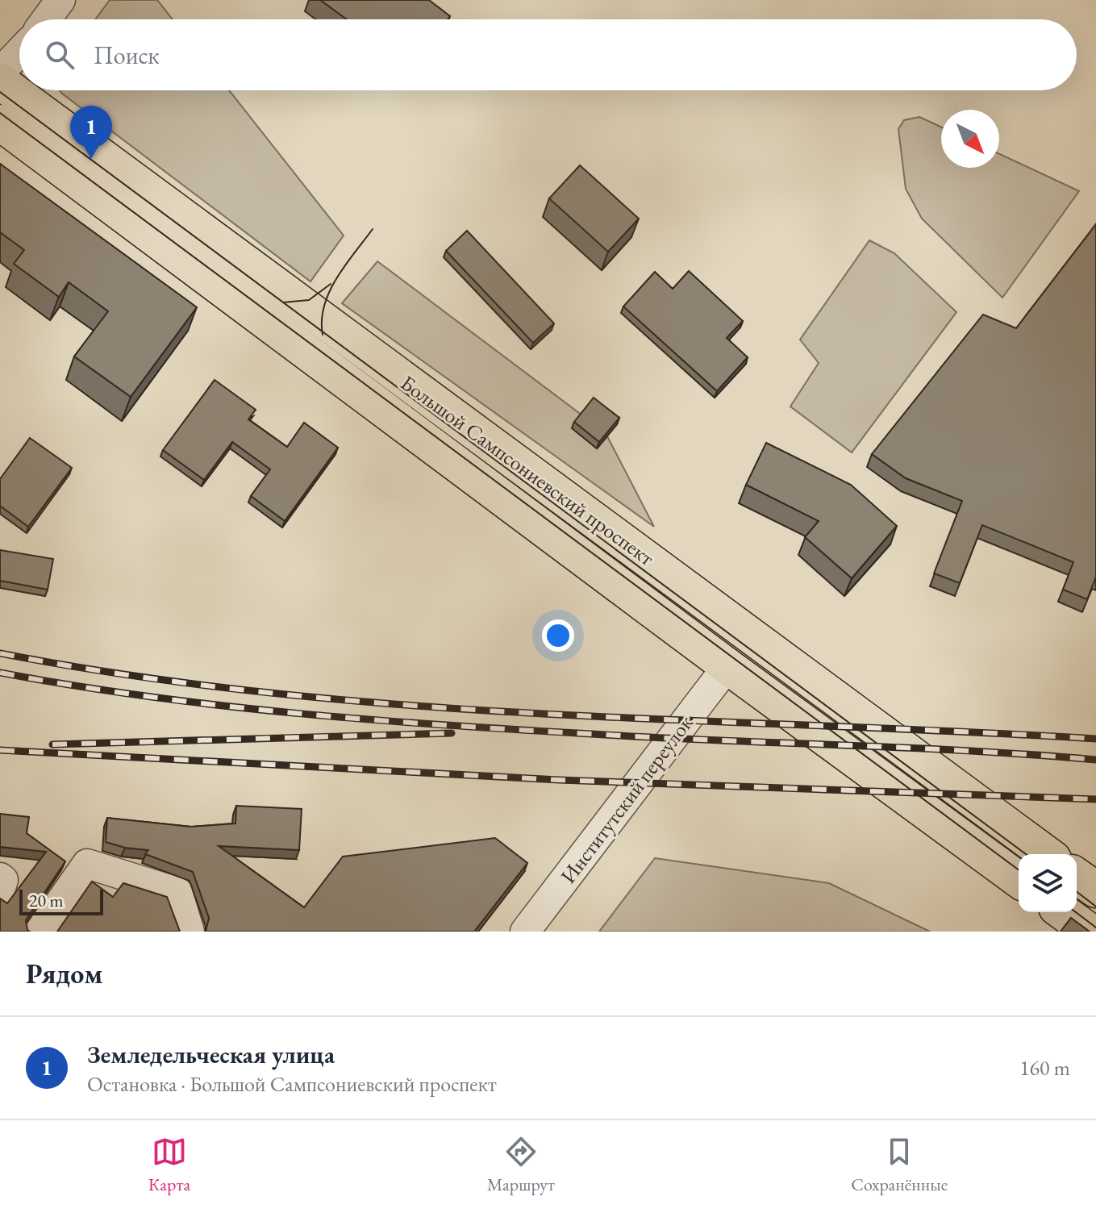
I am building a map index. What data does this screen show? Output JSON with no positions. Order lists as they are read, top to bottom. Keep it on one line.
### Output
{"streets":{"main road":["Большой Сампсониевский проспект"],"street":["Институтский переулок"]},"crossings":[["Большой Сампсониевский проспект","Институтский переулок"]],"scale_bar":"20 m","north":"bottom right","page":{"search":"Поиск","pins":"1","scale":"20 m","heading":"Рядом","list":[{"mark":"1","name":"Земледельческая улица","note":"Остановка · Большой Сампсониевский проспект","value":"160 m"}],"nav":["Карта","Маршрут","Сохранённые"]}}
